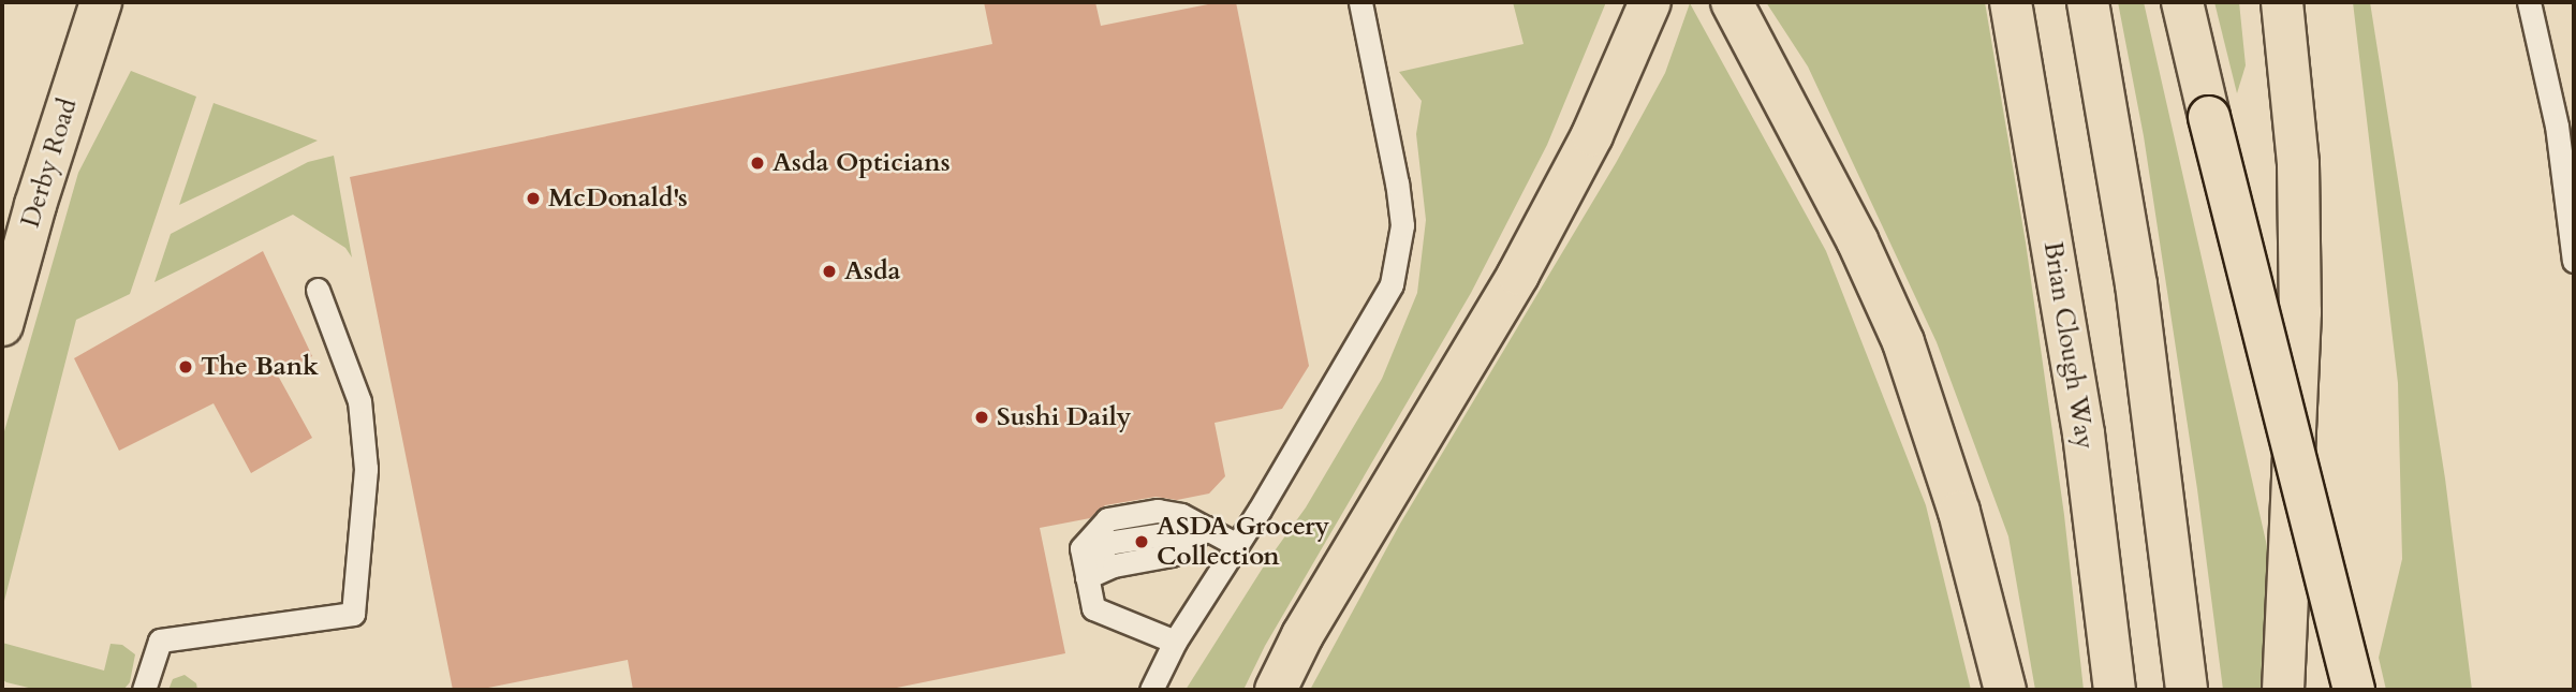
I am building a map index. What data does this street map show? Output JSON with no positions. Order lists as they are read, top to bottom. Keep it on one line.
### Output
{"streets":{"main road":["Derby Road","Brian Clough Way"]},"places":["Asda Opticians","McDonald's","Asda","The Bank","Sushi Daily","ASDA Grocery Collection"]}
